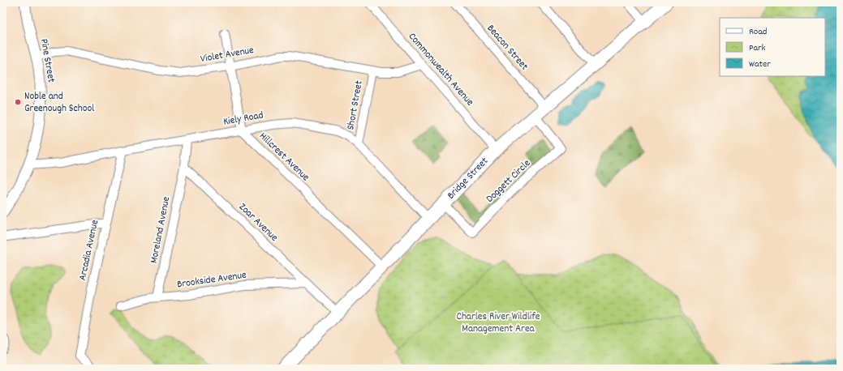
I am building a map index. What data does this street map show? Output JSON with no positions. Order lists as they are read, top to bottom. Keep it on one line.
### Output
{"streets":{"main road":["Bridge Street"],"street":["Beacon Street","Violet Avenue","Pine Street","Commonwealth Avenue","Short Street","Kiely Road","Hillcrest Avenue","Doggett Circle","Zoar Avenue","Moreland Avenue","Arcadia Avenue","Brookside Avenue"]},"crossings":[["Beacon Street","Bridge Street"],["Violet Avenue","Pine Street"],["Violet Avenue","Commonwealth Avenue"],["Violet Avenue","Short Street"],["Pine Street","Kiely Road"],["Commonwealth Avenue","Bridge Street"],["Short Street","Kiely Road"],["Kiely Road","Hillcrest Avenue"],["Kiely Road","Bridge Street"],["Kiely Road","Arcadia Avenue"],["Hillcrest Avenue","Bridge Street"],["Bridge Street","Doggett Circle"],["Bridge Street","Zoar Avenue"],["Zoar Avenue","Moreland Avenue"],["Zoar Avenue","Brookside Avenue"],["Moreland Avenue","Brookside Avenue"]],"parks":["Charles River Wildlife Management Area"],"places":["Noble and Greenough School"],"legend":["Road","Park","Water"]}
